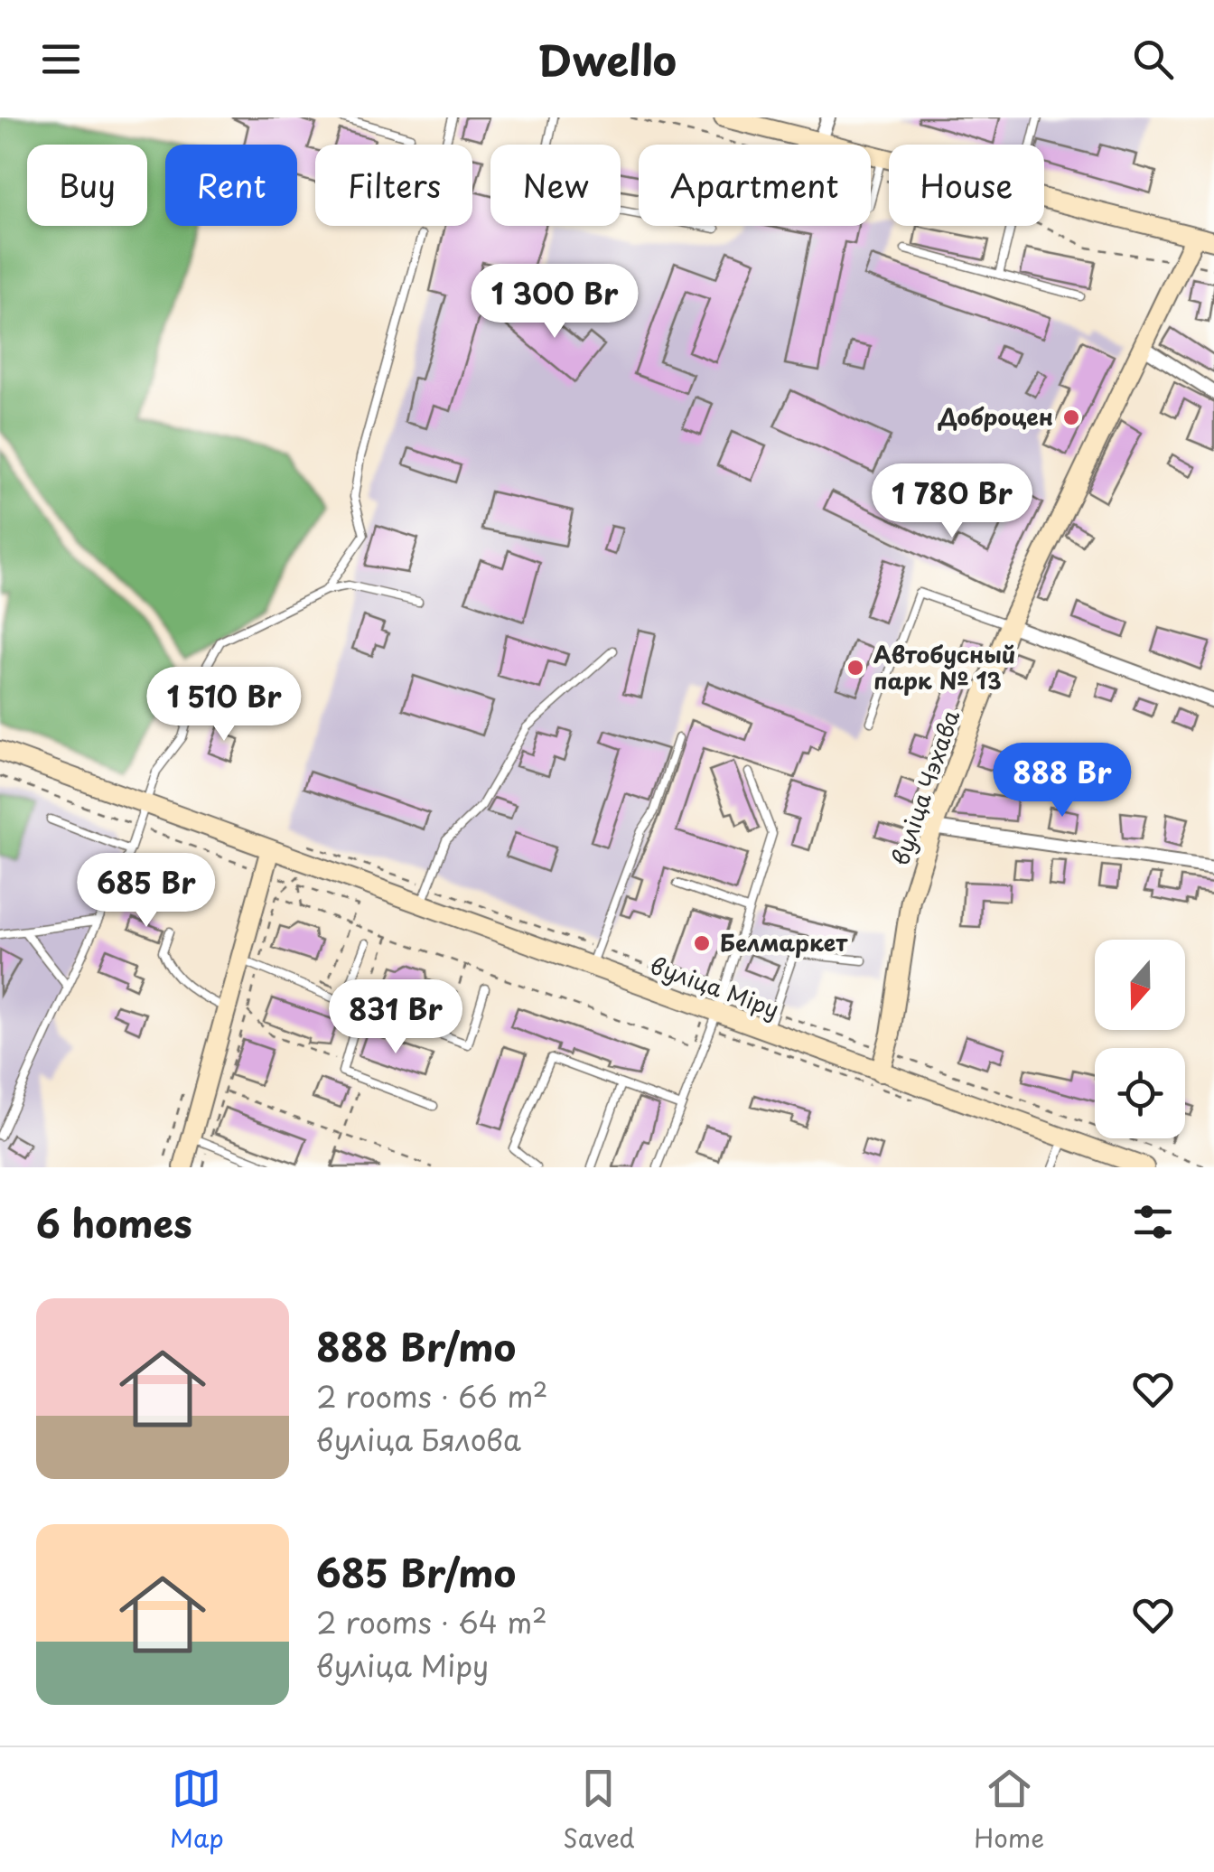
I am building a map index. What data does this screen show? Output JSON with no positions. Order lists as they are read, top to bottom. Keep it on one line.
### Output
{"streets":{"main road":["вуліца Чэхава","вуліца Міру"]},"crossings":[["вуліца Чэхава","вуліца Міру"]],"places":["Доброцен","Автобусный парк № 13","Белмаркет"],"north":"bottom","page":{"header":"Dwello","chip":["Buy","Rent","Filters","New","Apartment","House"],"price":["1 300 Br","1 780 Br","1 510 Br","888 Br","685 Br","831 Br"],"heading":"6 homes","list":[{"name":"888 Br/mo","note":"2 rooms · 66 m² · вуліца Бялова"},{"name":"685 Br/mo","note":"2 rooms · 64 m² · вуліца Міру"}],"tabs":["Map","Saved","Home"]}}
